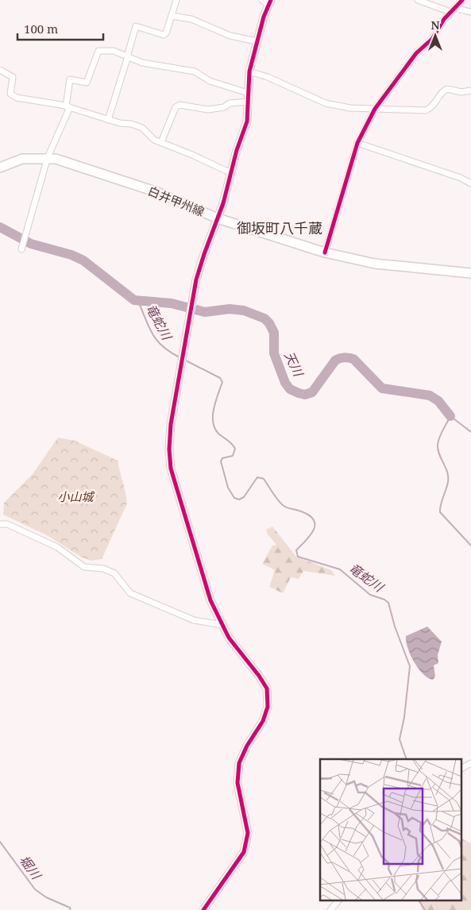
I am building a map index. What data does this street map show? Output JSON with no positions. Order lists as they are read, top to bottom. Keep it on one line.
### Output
{"streets":{"main road":["白井甲州線"]},"districts":["御坂町八千蔵"],"water":["竜蛇川","天川","堀川"],"parks":["小山城"],"scale_bar":"100 m","north":"top"}
